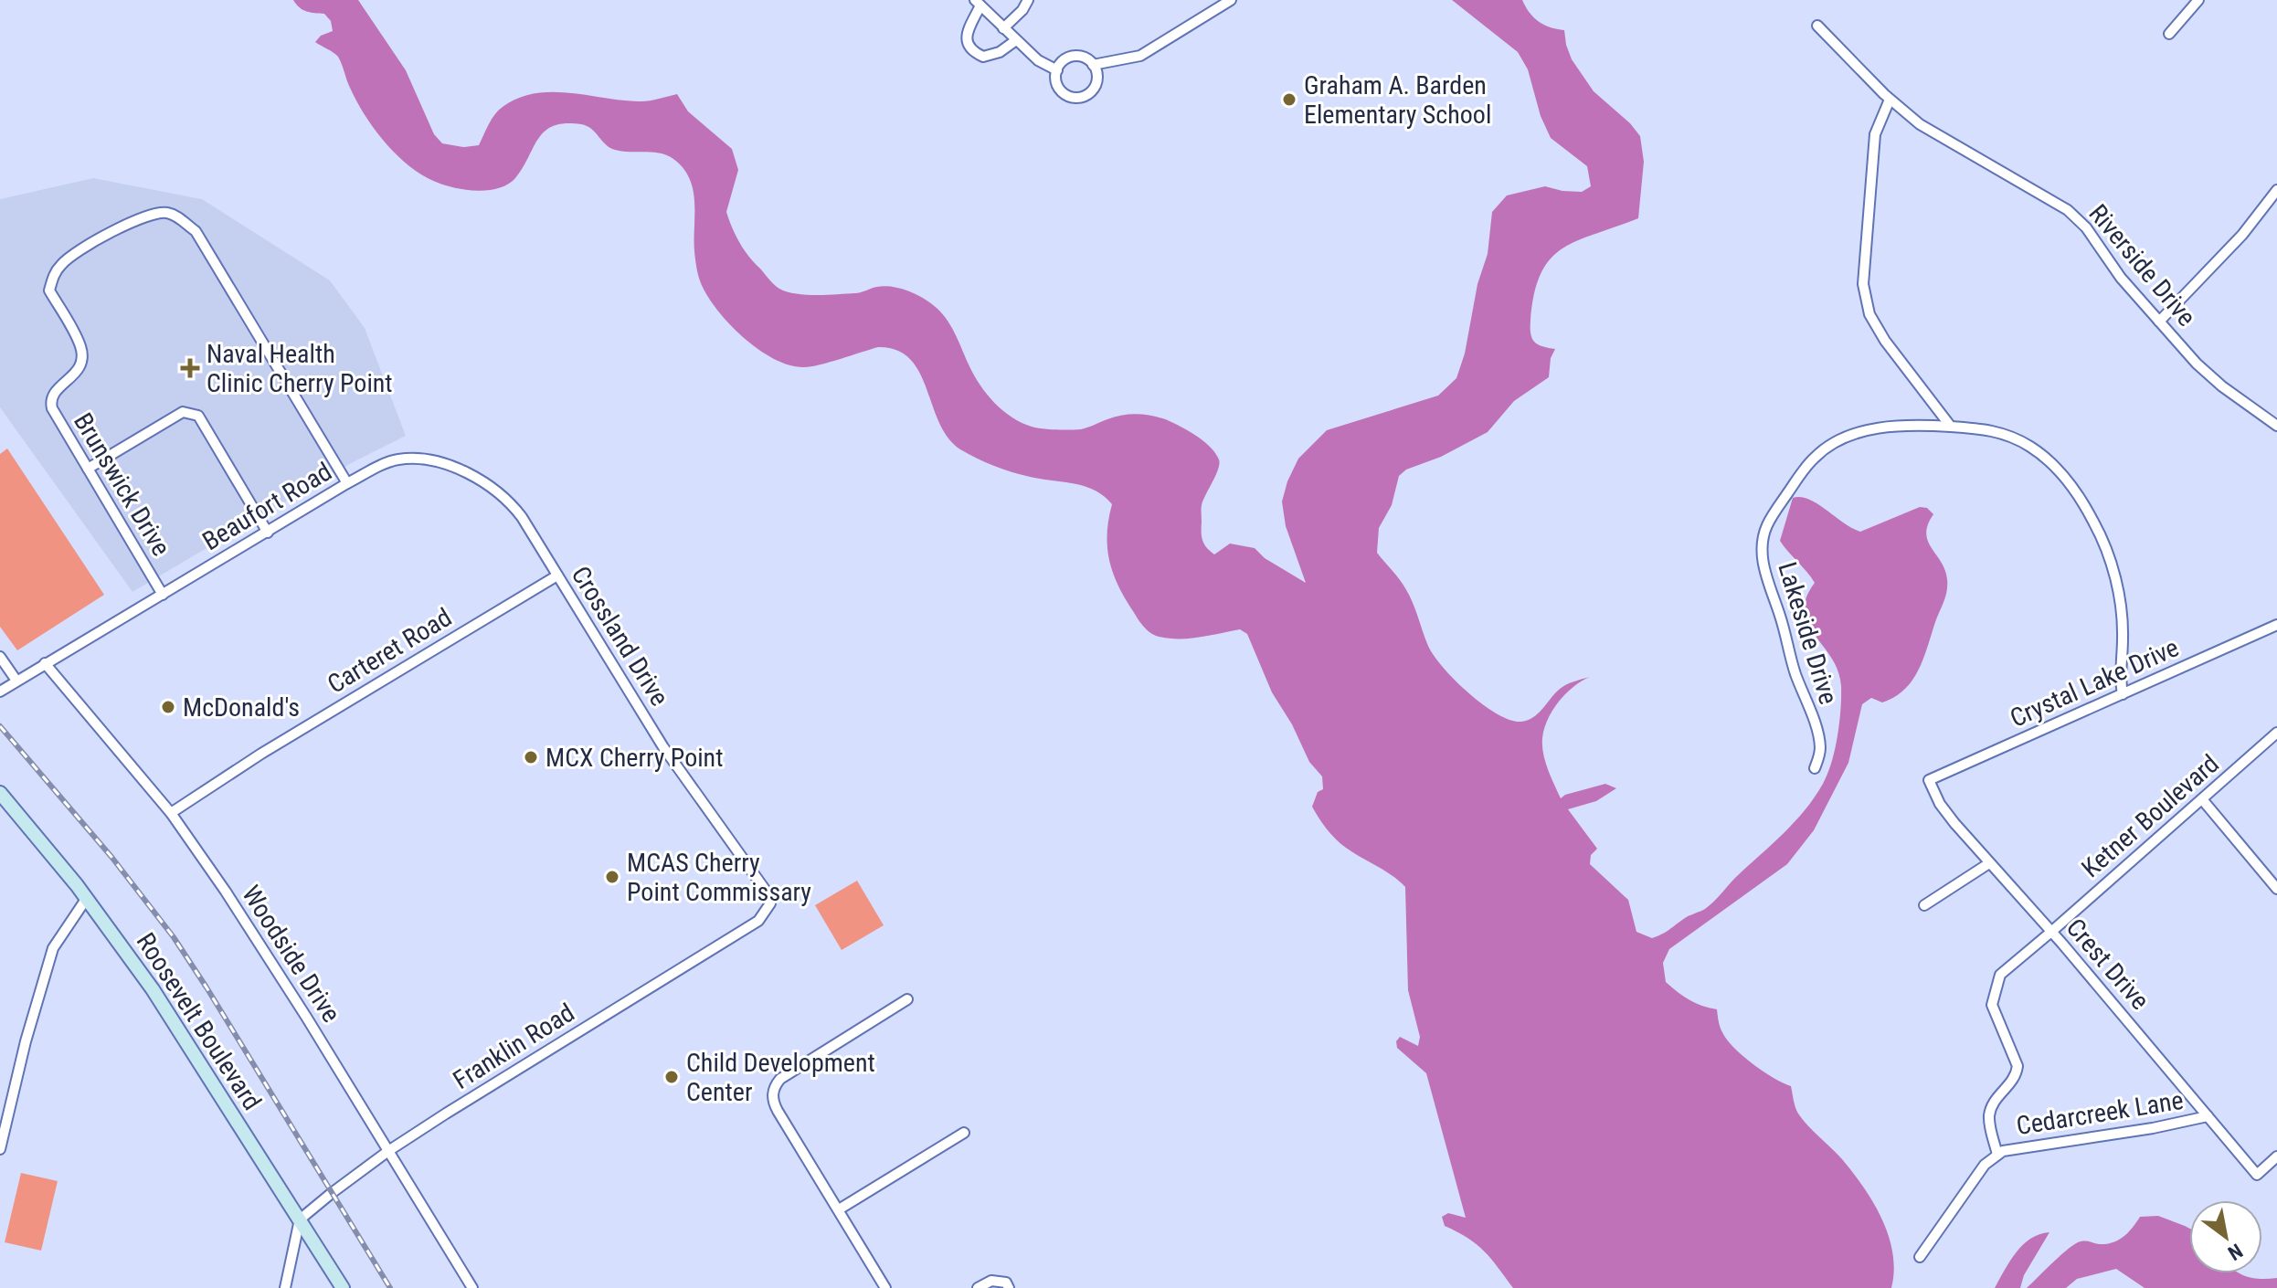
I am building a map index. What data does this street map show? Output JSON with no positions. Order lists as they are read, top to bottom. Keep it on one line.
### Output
{"streets":{"street":["Riverside Drive","Brunswick Drive","Beaufort Road","Lakeside Drive","Crossland Drive","Carteret Road","Crystal Lake Drive","Ketner Boulevard","Woodside Drive","Crest Drive","Roosevelt Boulevard","Franklin Road","Cedarcreek Lane"]},"crossings":[["Brunswick Drive","Beaufort Road"],["Beaufort Road","Crossland Drive"],["Beaufort Road","Woodside Drive"],["Lakeside Drive","Crystal Lake Drive"],["Crossland Drive","Carteret Road"],["Crossland Drive","Franklin Road"],["Carteret Road","Woodside Drive"],["Crystal Lake Drive","Crest Drive"],["Ketner Boulevard","Crest Drive"],["Ketner Boulevard","Cedarcreek Lane"],["Woodside Drive","Franklin Road"],["Crest Drive","Cedarcreek Lane"],["Roosevelt Boulevard","Franklin Road"]],"places":{"other":["Graham A. Barden Elementary School","McDonald's","MCX Cherry Point","MCAS Cherry Point Commissary","Child Development Center"],"health":["Naval Health Clinic Cherry Point"]},"north":"bottom right"}
